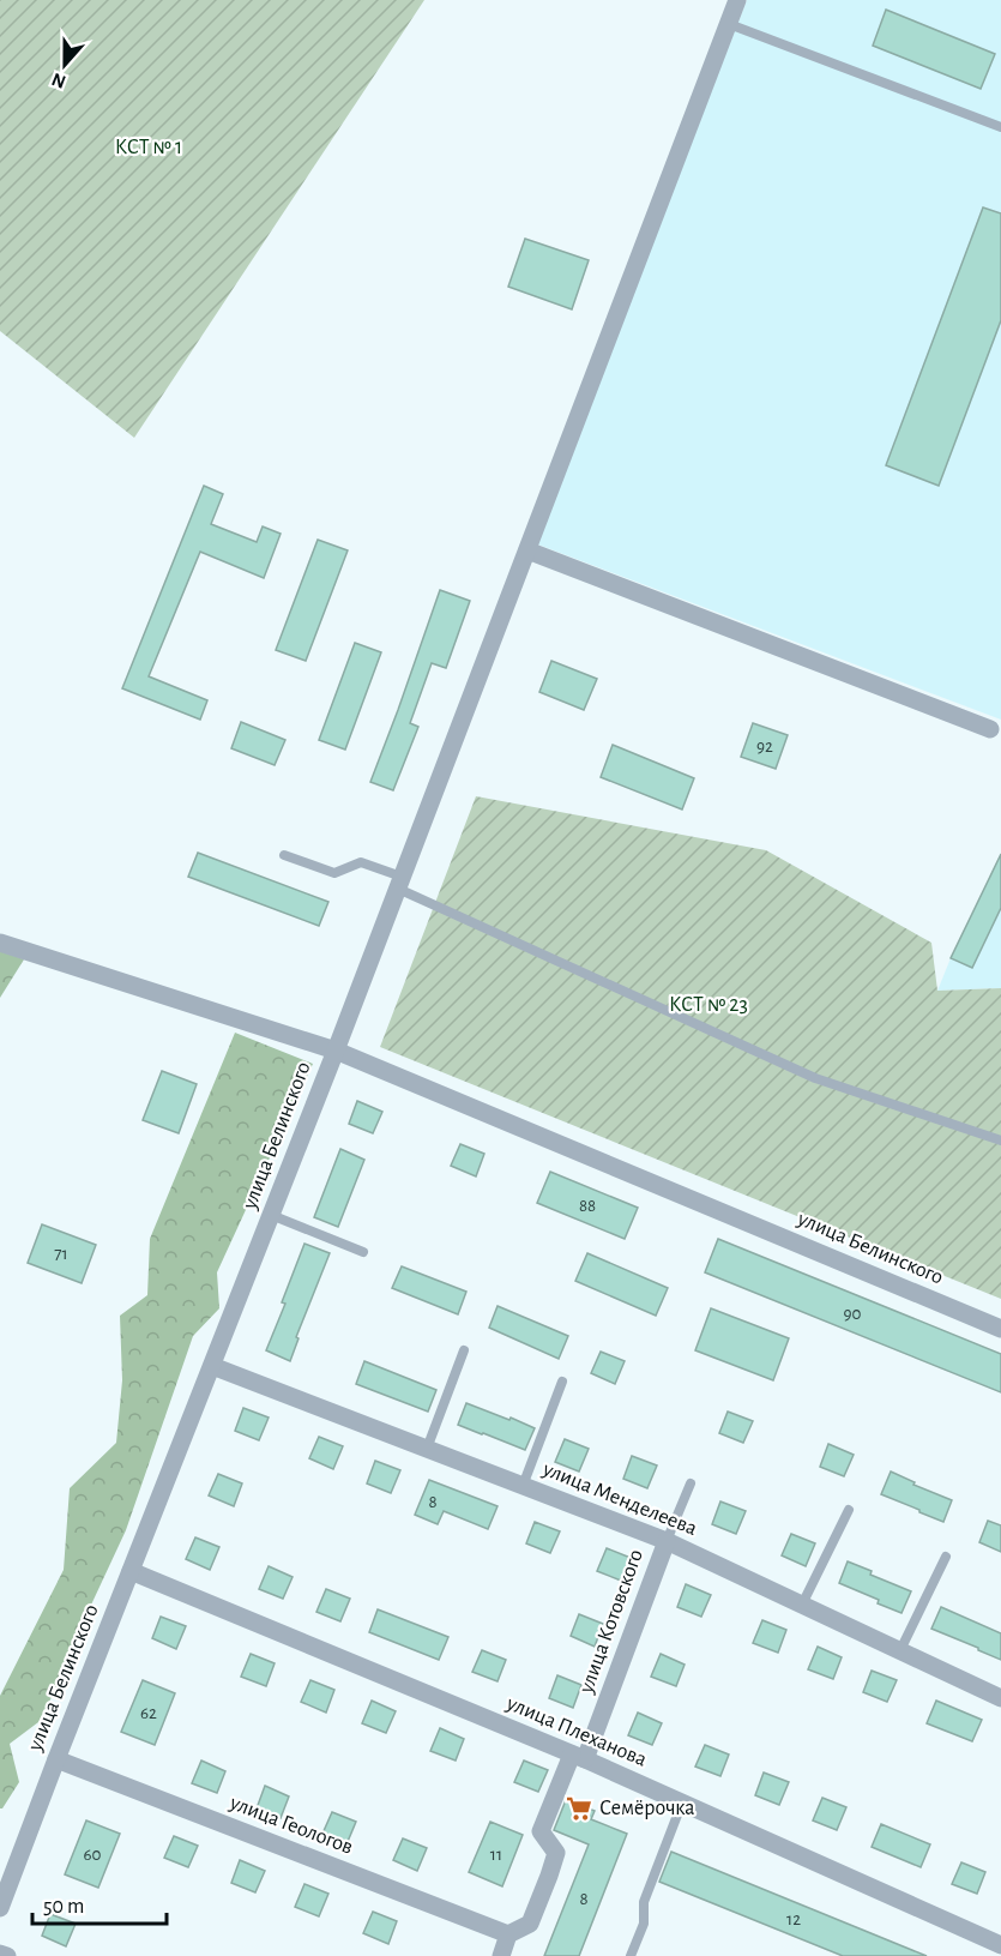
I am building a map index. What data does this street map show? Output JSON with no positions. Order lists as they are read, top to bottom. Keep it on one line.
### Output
{"streets":{"street":["улица Белинского","улица Менделеева","улица Котовского","улица Плеханова","улица Геологов"]},"crossings":[["улица Белинского","улица Менделеева"],["улица Белинского","улица Плеханова"],["улица Белинского","улица Геологов"],["улица Менделеева","улица Котовского"],["улица Котовского","улица Плеханова"],["улица Котовского","улица Геологов"]],"parks":["КСТ № 1","КСТ № 23"],"places":{"supermarket":["Семёрочка"]},"house_numbers":["92","88","71","90","8","62","60","11","8","12"],"scale_bar":"50 m","north":"bottom"}
